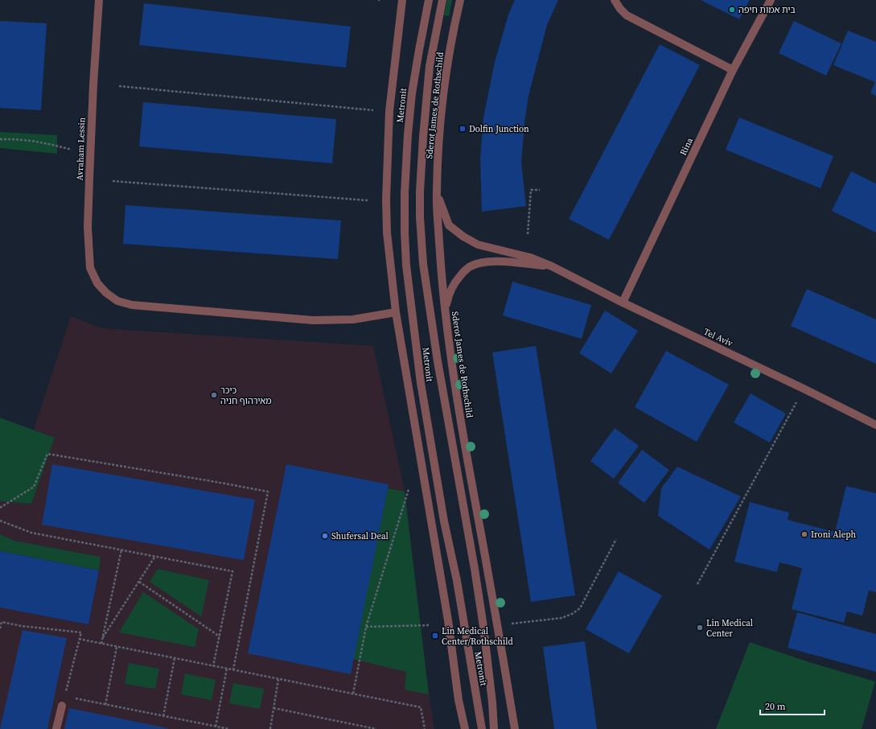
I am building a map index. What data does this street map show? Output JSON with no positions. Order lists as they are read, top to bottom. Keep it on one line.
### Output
{"streets":{"street":["Metronit","Sderot James de Rothschild","Rina","Avraham Lessin","Tel Aviv"]},"crossings":[["Sderot James de Rothschild","Tel Aviv"],["Rina","Tel Aviv"]],"places":{"other":["בית אמות חיפה","כיכר מאירהוף חניה","Ironi Aleph","Shufersal Deal","Lin Medical Center"],"transit":["Dolfin Junction","Lin Medical Center/Rothschild"]},"scale_bar":"20 m"}
